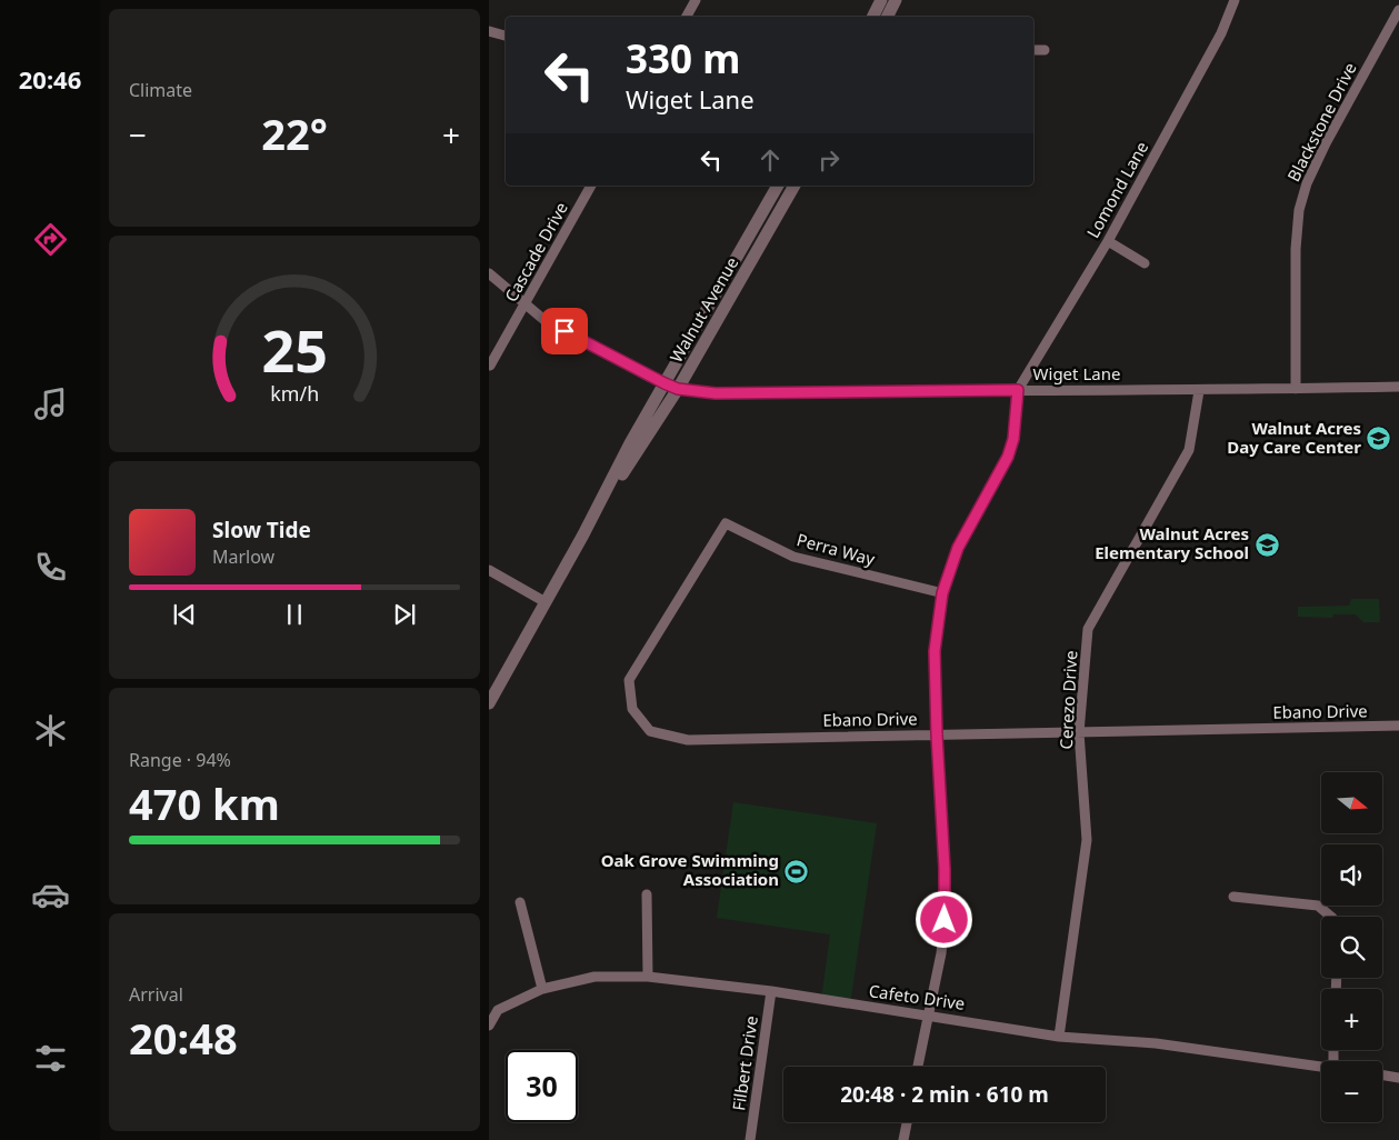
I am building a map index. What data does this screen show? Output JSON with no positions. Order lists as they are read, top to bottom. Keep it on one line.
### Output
{"streets":{"street":["Blackstone Drive","Lomond Lane","Cascade Drive","Walnut Avenue","Wiget Lane","Perra Way","Cerezo Drive","Ebano Drive","Cafeto Drive","Filbert Drive"]},"crossings":[["Blackstone Drive","Wiget Lane"],["Lomond Lane","Wiget Lane"],["Cascade Drive","Wiget Lane"],["Walnut Avenue","Wiget Lane"],["Wiget Lane","Cerezo Drive"],["Perra Way","Ebano Drive"],["Cerezo Drive","Ebano Drive"],["Cerezo Drive","Cafeto Drive"],["Cafeto Drive","Filbert Drive"]],"places":{"school or university":["Walnut Acres Day Care Center","Walnut Acres Elementary School"],"sports":["Oak Grove Swimming Association"]},"north":"right","page":{"tabs":"20:46","tile":["Climate",["Range · 94%","470 km"],["Arrival","20:48"]],"turn":["330 m","Wiget Lane"],"heat":["−","22°","+"],"song":["Slow Tide","Marlow"],"map_buttons":["+","−"],"limit":"30","trip":"20:48 · 2 min · 610 m","gauge":["25","km/h"]}}
